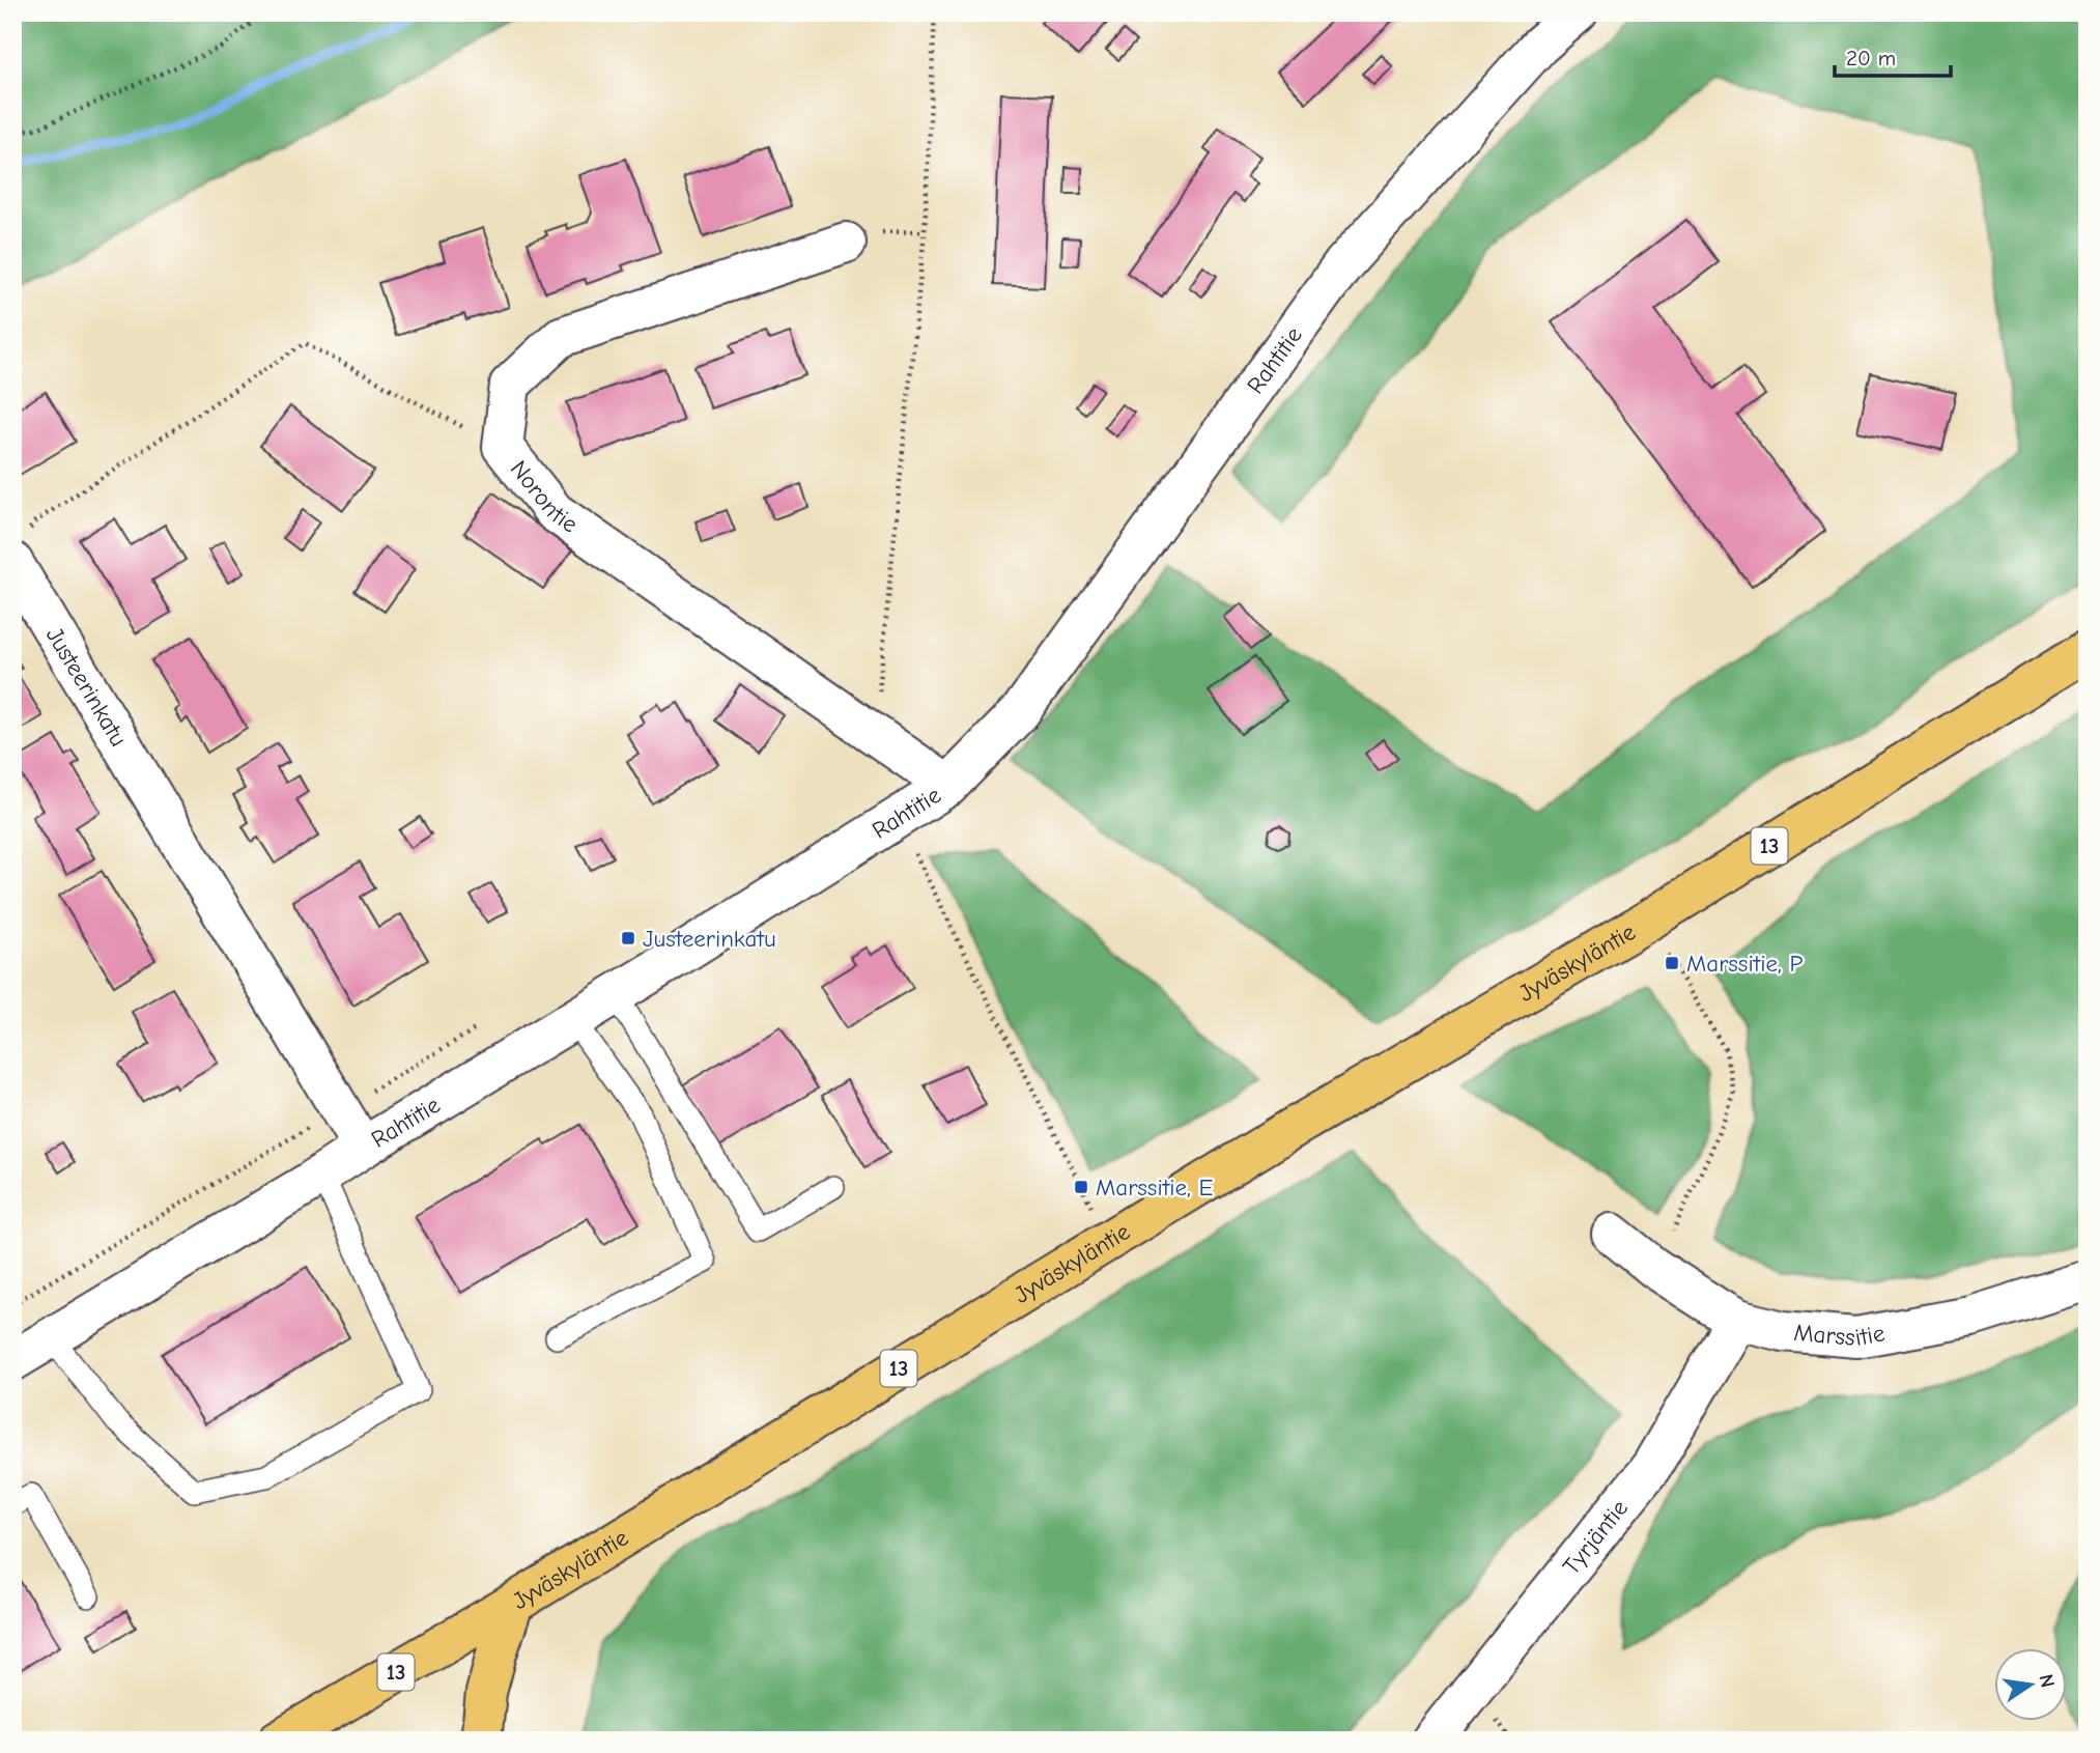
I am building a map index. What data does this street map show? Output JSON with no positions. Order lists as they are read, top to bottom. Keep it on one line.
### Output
{"streets":{"highway":["13","Jyväskyläntie"],"street":["Rahtitie","Norontie","Justeerinkatu","Marssitie","Tyrjäntie"]},"crossings":[["Rahtitie","Norontie"],["Rahtitie","Justeerinkatu"],["Marssitie","Tyrjäntie"]],"places":{"transit":["Justeerinkatu","Marssitie, P","Marssitie, E"]},"scale_bar":"20 m","north":"right"}
